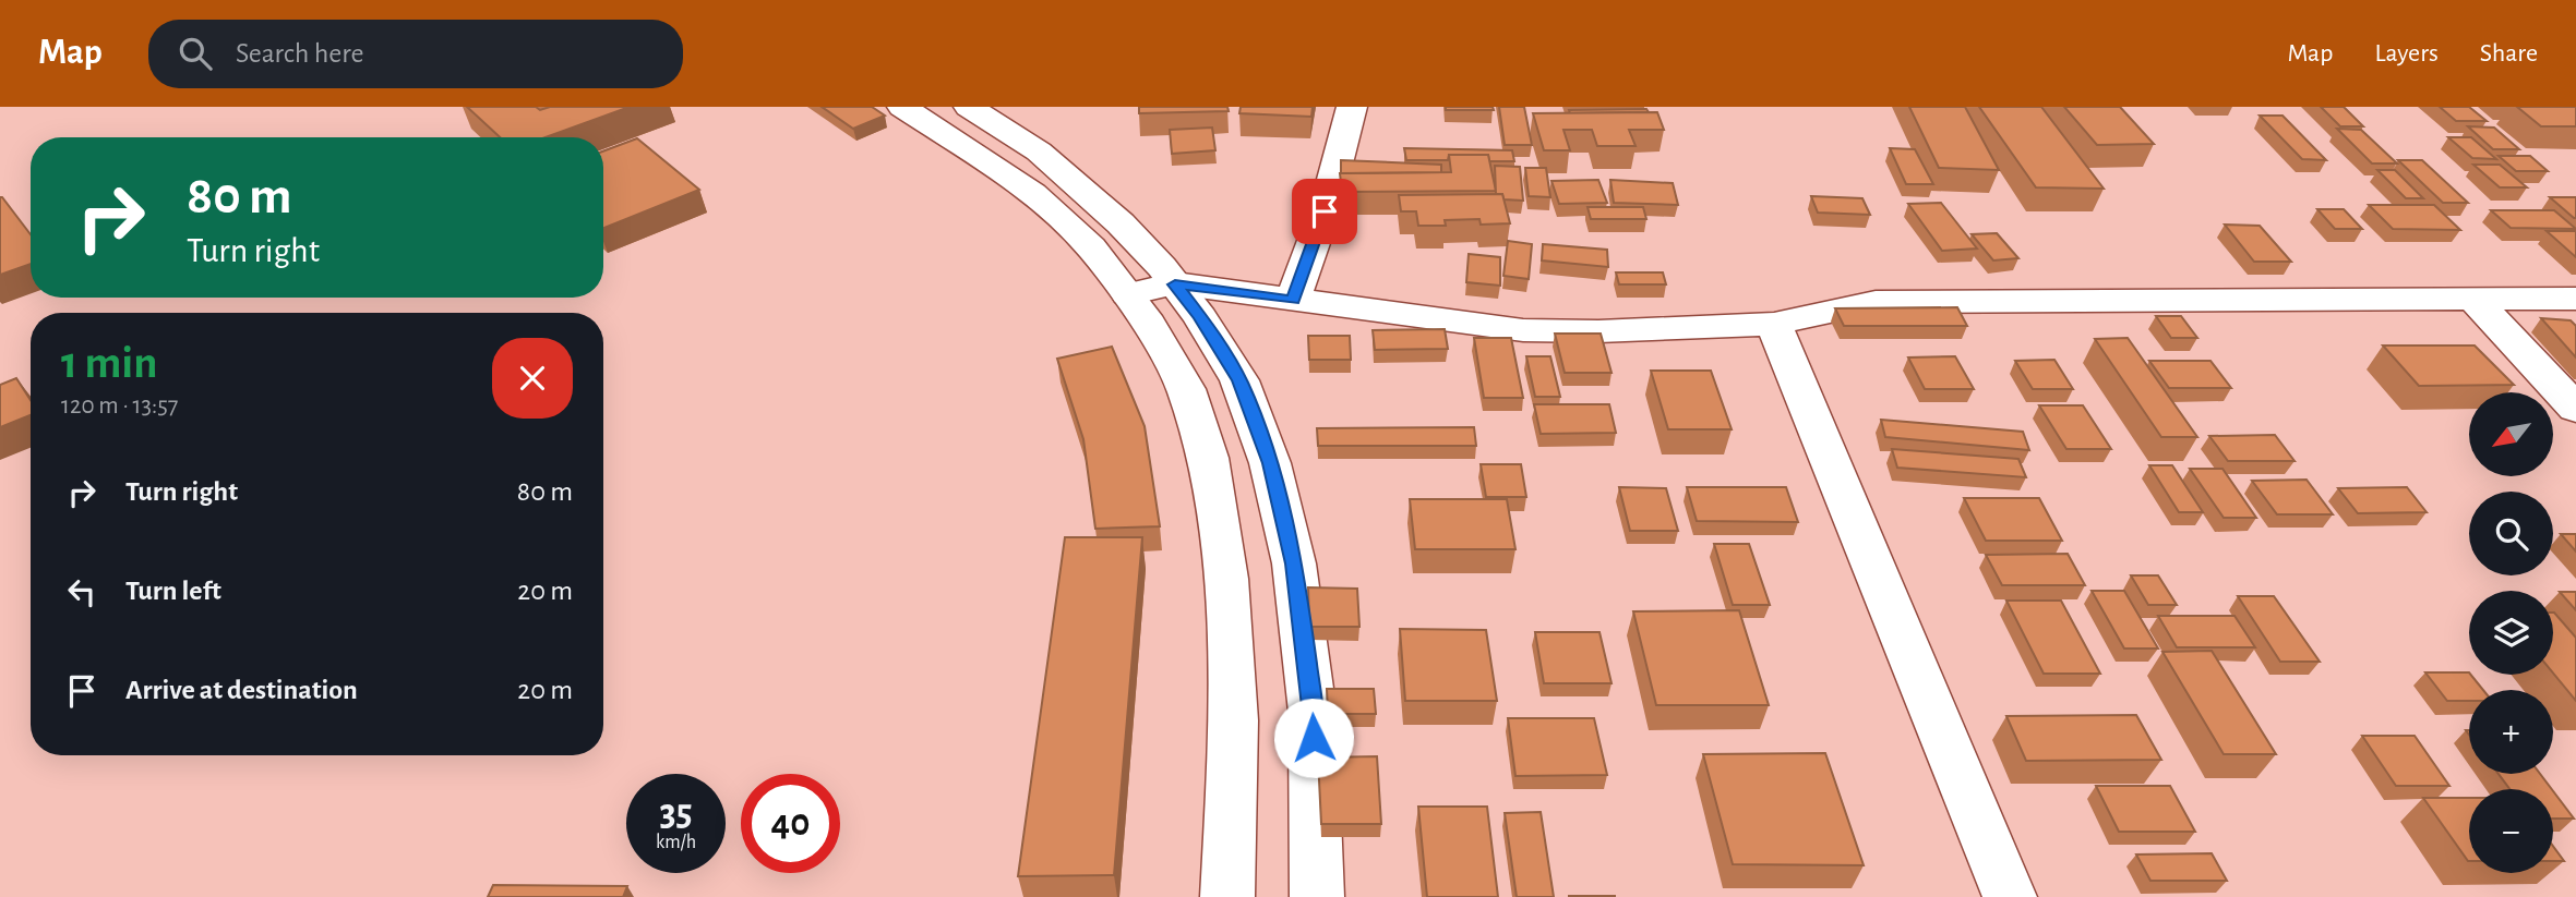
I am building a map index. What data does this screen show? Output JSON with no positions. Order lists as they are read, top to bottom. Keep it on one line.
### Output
{"north":"bottom left","page":{"header":"Map","search":"Search here","nav":["Map","Layers","Share"],"turn":["80 m","Turn right"],"heading":["1 min","120 m · 13:57"],"map_buttons":["+","−"],"list":[{"name":"Turn right","value":"80 m"},{"name":"Turn left","value":"20 m"},{"name":"Arrive at destination","value":"20 m"}],"speed":"35 km/h","limit":"40"}}
